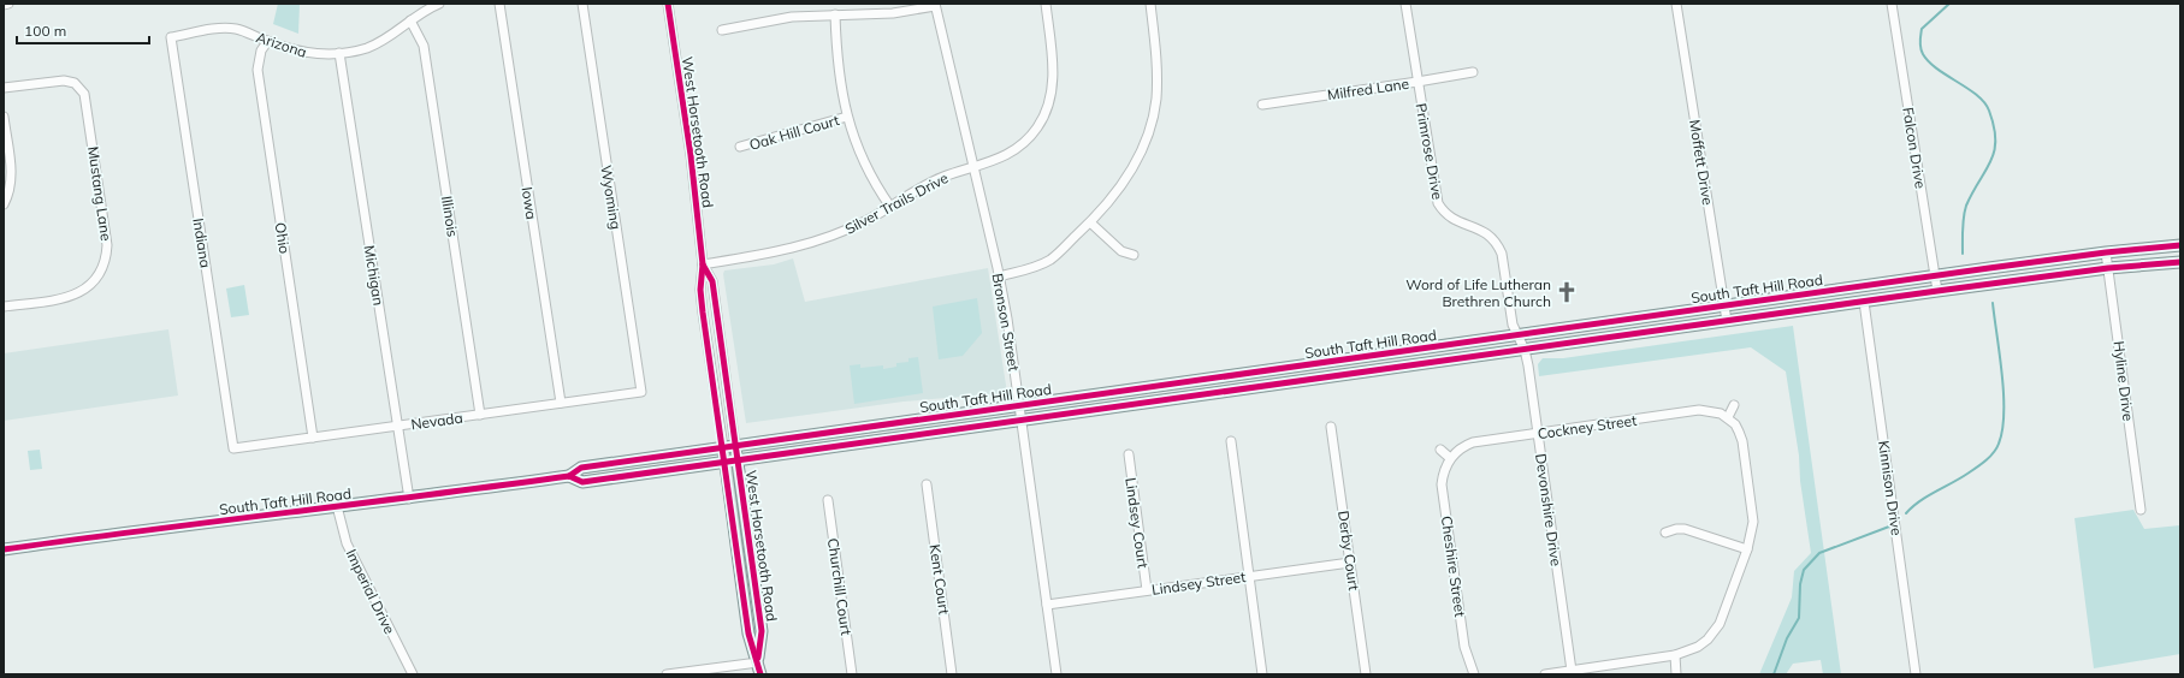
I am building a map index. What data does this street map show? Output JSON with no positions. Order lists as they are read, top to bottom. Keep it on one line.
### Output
{"streets":{"main road":["West Horsetooth Road","South Taft Hill Road"],"street":["Arizona","Milfred Lane","Oak Hill Court","Falcon Drive","Primrose Drive","Moffett Drive","Mustang Lane","Wyoming","Iowa","Silver Trails Drive","Illinois","Ohio","Indiana","Michigan","Bronson Street","Hyline Drive","Nevada","Cockney Street","Kinnison Drive","Devonshire Drive","Lindsey Court","Derby Court","Cheshire Street","Kent Court","Lindsey Street","Churchill Court","Imperial Drive"]},"crossings":[["Arizona","Illinois"],["Arizona","Ohio"],["Arizona","Indiana"],["Arizona","Michigan"],["Milfred Lane","Primrose Drive"],["West Horsetooth Road","Silver Trails Drive"],["West Horsetooth Road","South Taft Hill Road"],["Falcon Drive","South Taft Hill Road"],["Primrose Drive","South Taft Hill Road"],["Primrose Drive","Devonshire Drive"],["Moffett Drive","South Taft Hill Road"],["Wyoming","Nevada"],["Iowa","Nevada"],["Silver Trails Drive","Bronson Street"],["Illinois","Nevada"],["Ohio","Nevada"],["Indiana","Nevada"],["Michigan","South Taft Hill Road"],["Michigan","Nevada"],["South Taft Hill Road","Bronson Street"],["South Taft Hill Road","Hyline Drive"],["South Taft Hill Road","Kinnison Drive"],["South Taft Hill Road","Devonshire Drive"],["South Taft Hill Road","Imperial Drive"],["Bronson Street","Lindsey Street"],["Cockney Street","Devonshire Drive"],["Cockney Street","Cheshire Street"],["Lindsey Court","Lindsey Street"],["Derby Court","Lindsey Street"]],"places":{"church":["Word of Life Lutheran Brethren Church"]},"scale_bar":"100 m"}
